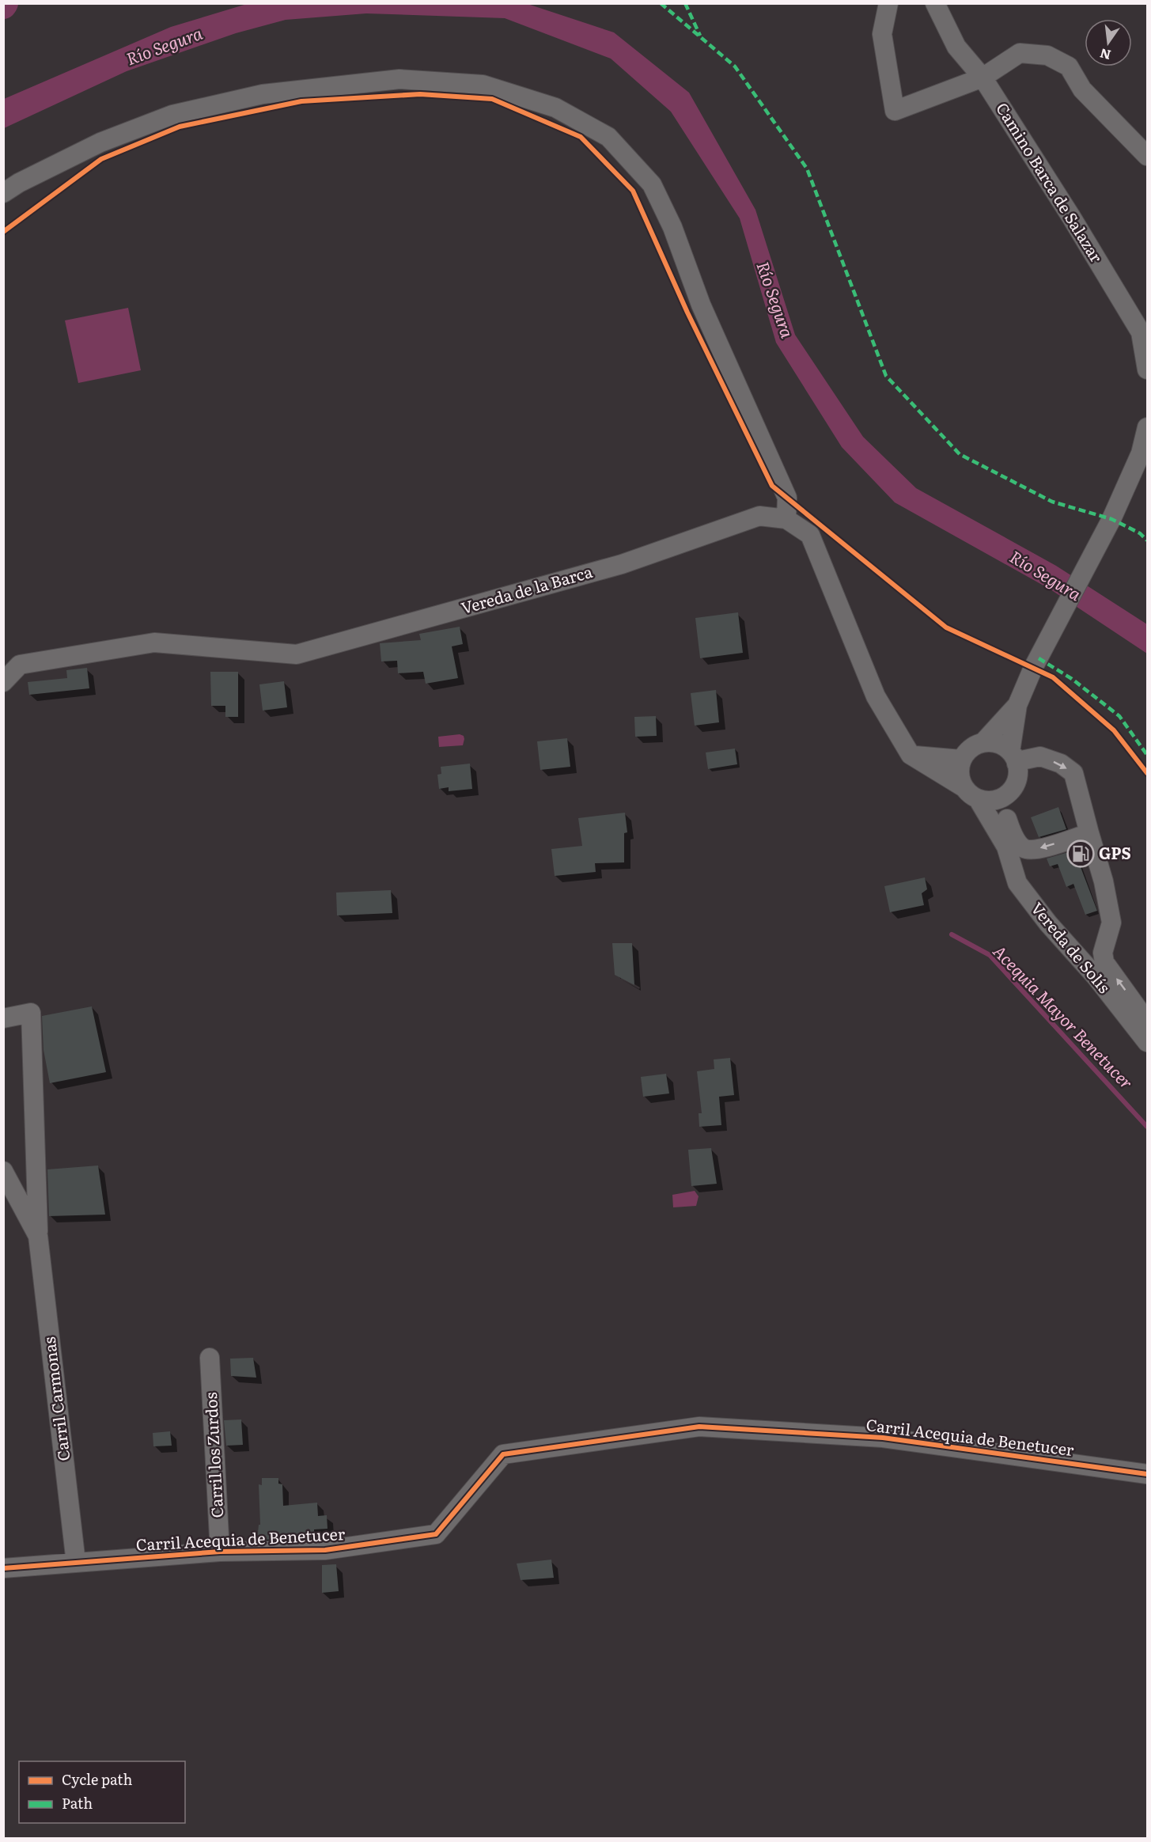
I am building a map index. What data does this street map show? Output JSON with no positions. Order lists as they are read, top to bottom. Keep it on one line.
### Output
{"streets":{"street":["Camino Barca de Salazar","Vereda de la Barca","Vereda de Solís","Carril Carmonas","Carril Acequia de Benetucer","Carril los Zurdos"]},"crossings":[["Carril Carmonas","Carril Acequia de Benetucer"],["Carril Acequia de Benetucer","Carril los Zurdos"]],"water":["Río Segura","Acequia Mayor Benetucer"],"places":{"fuel station":["GPS"]},"legend":["Cycle path","Path"],"north":"bottom"}
